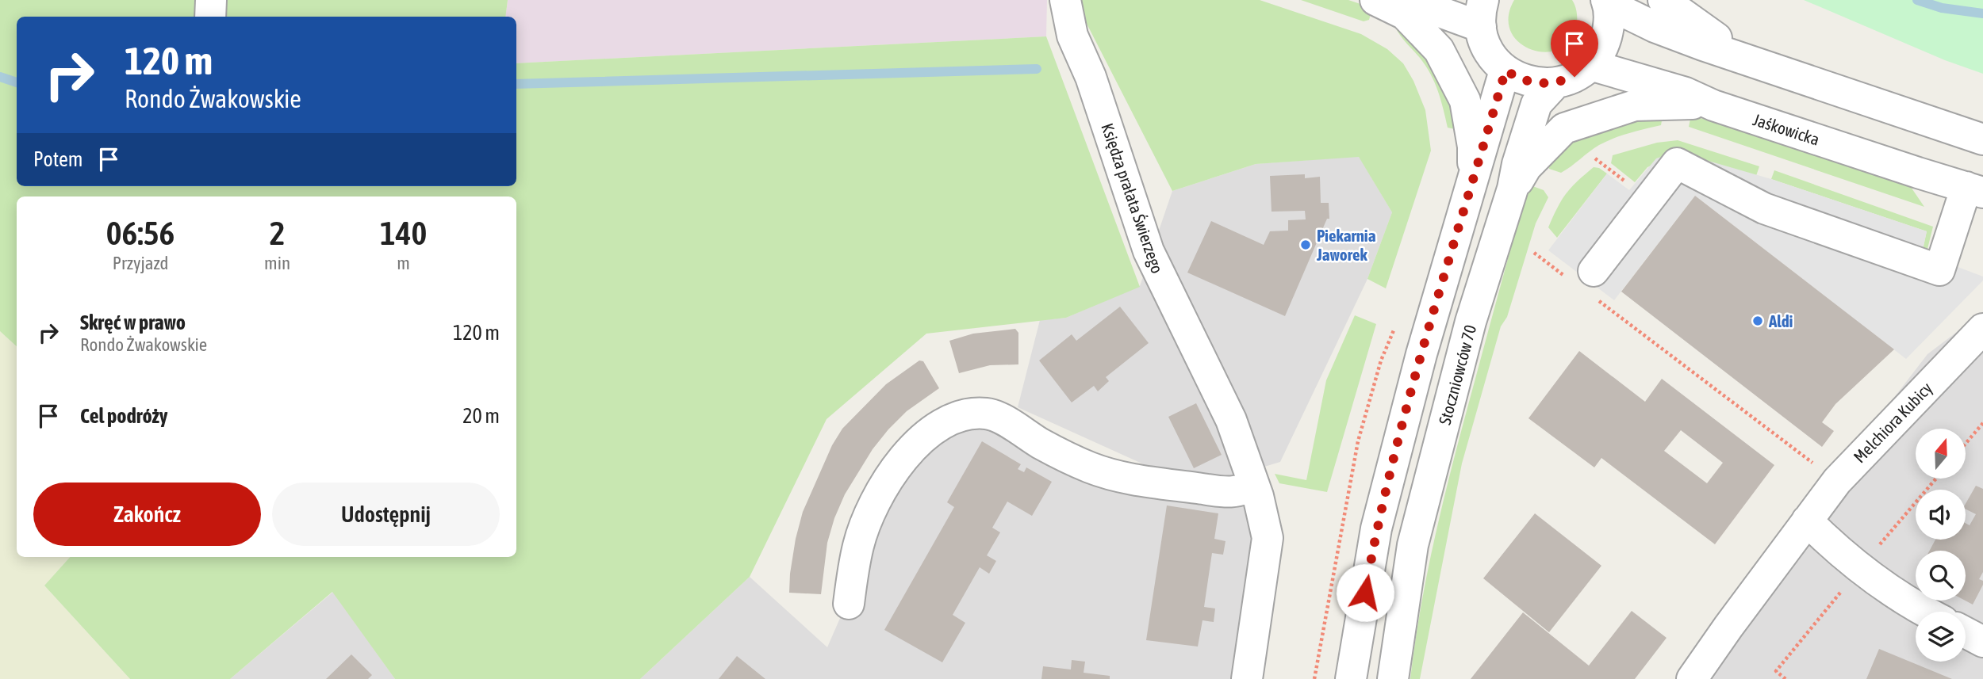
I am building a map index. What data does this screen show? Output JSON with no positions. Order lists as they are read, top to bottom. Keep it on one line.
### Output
{"streets":{"street":["Jaśkowicka","Księdza prałata Świerzego","Stoczniowców 70","Melchiora Kubicy"]},"places":["Piekarnia Jaworek","Aldi"],"north":"top","page":{"turn":["120 m","Rondo Żwakowskie"],"then":"Potem","eta":["06:56","Przyjazd","2","min","140","m"],"list":[{"name":"Skręć w prawo","note":"Rondo Żwakowskie","value":"120 m"},{"name":"Cel podróży","value":"20 m"}],"buttons":["Zakończ","Udostępnij"]}}
